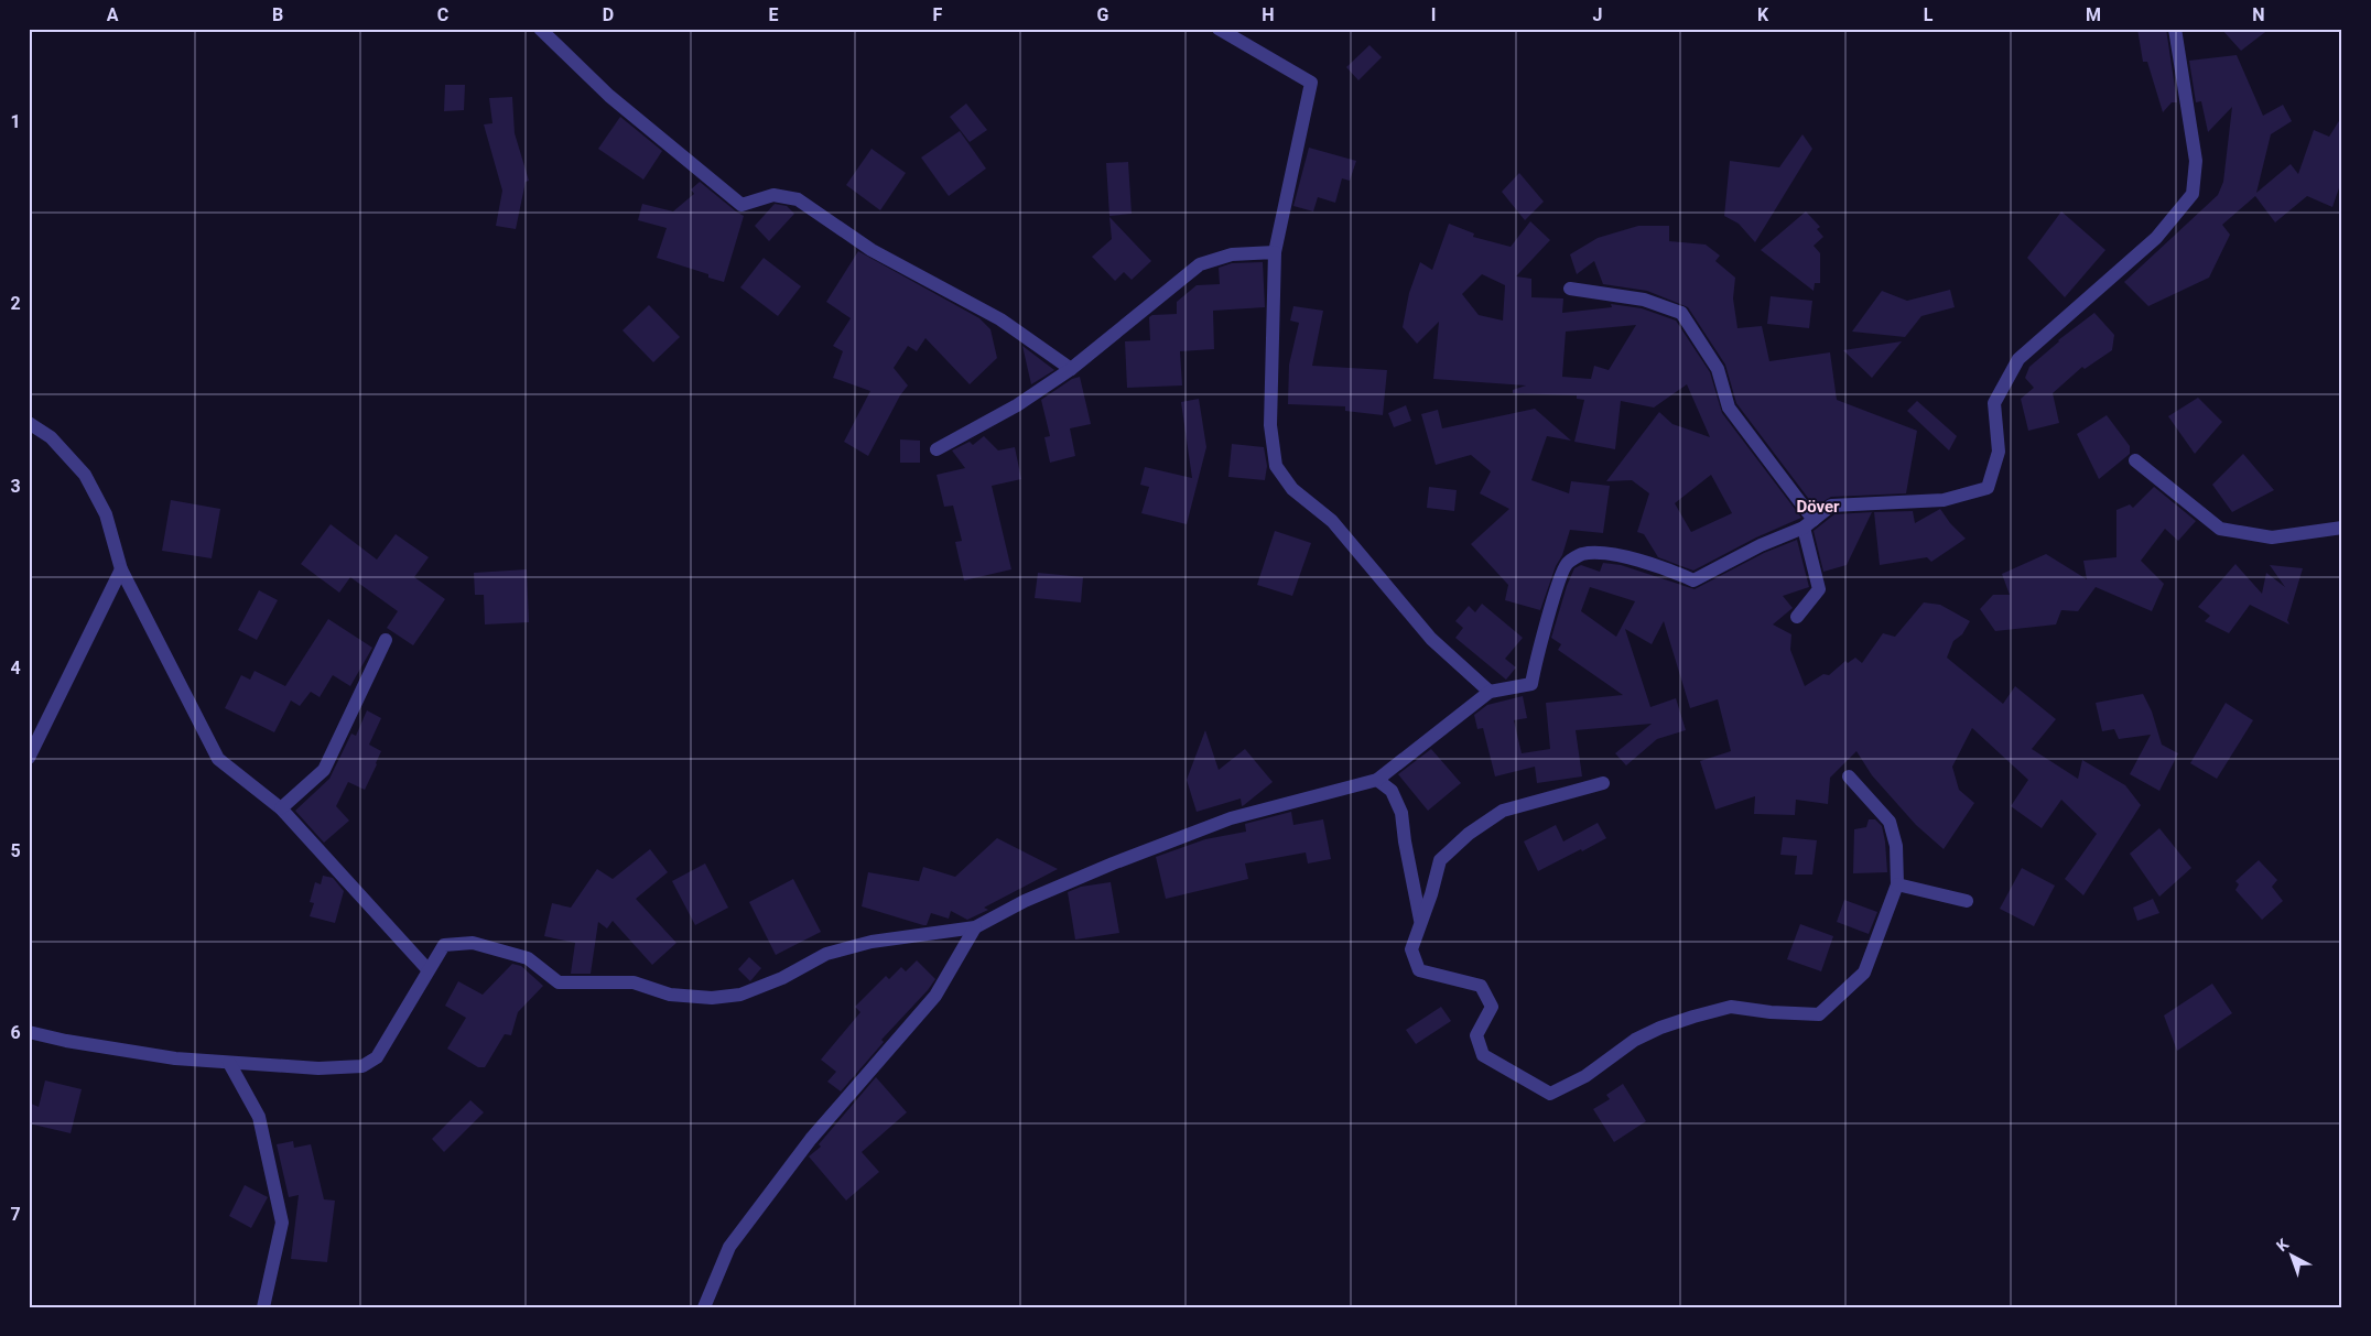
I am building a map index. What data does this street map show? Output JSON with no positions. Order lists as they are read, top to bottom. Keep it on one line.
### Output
{"districts":["Döver"],"north":"top left","grid":{"columns":["A","B","C","D","E","F","G","H","I","J","K","L","M","N"],"rows":["1","2","3","4","5","6","7"]}}
